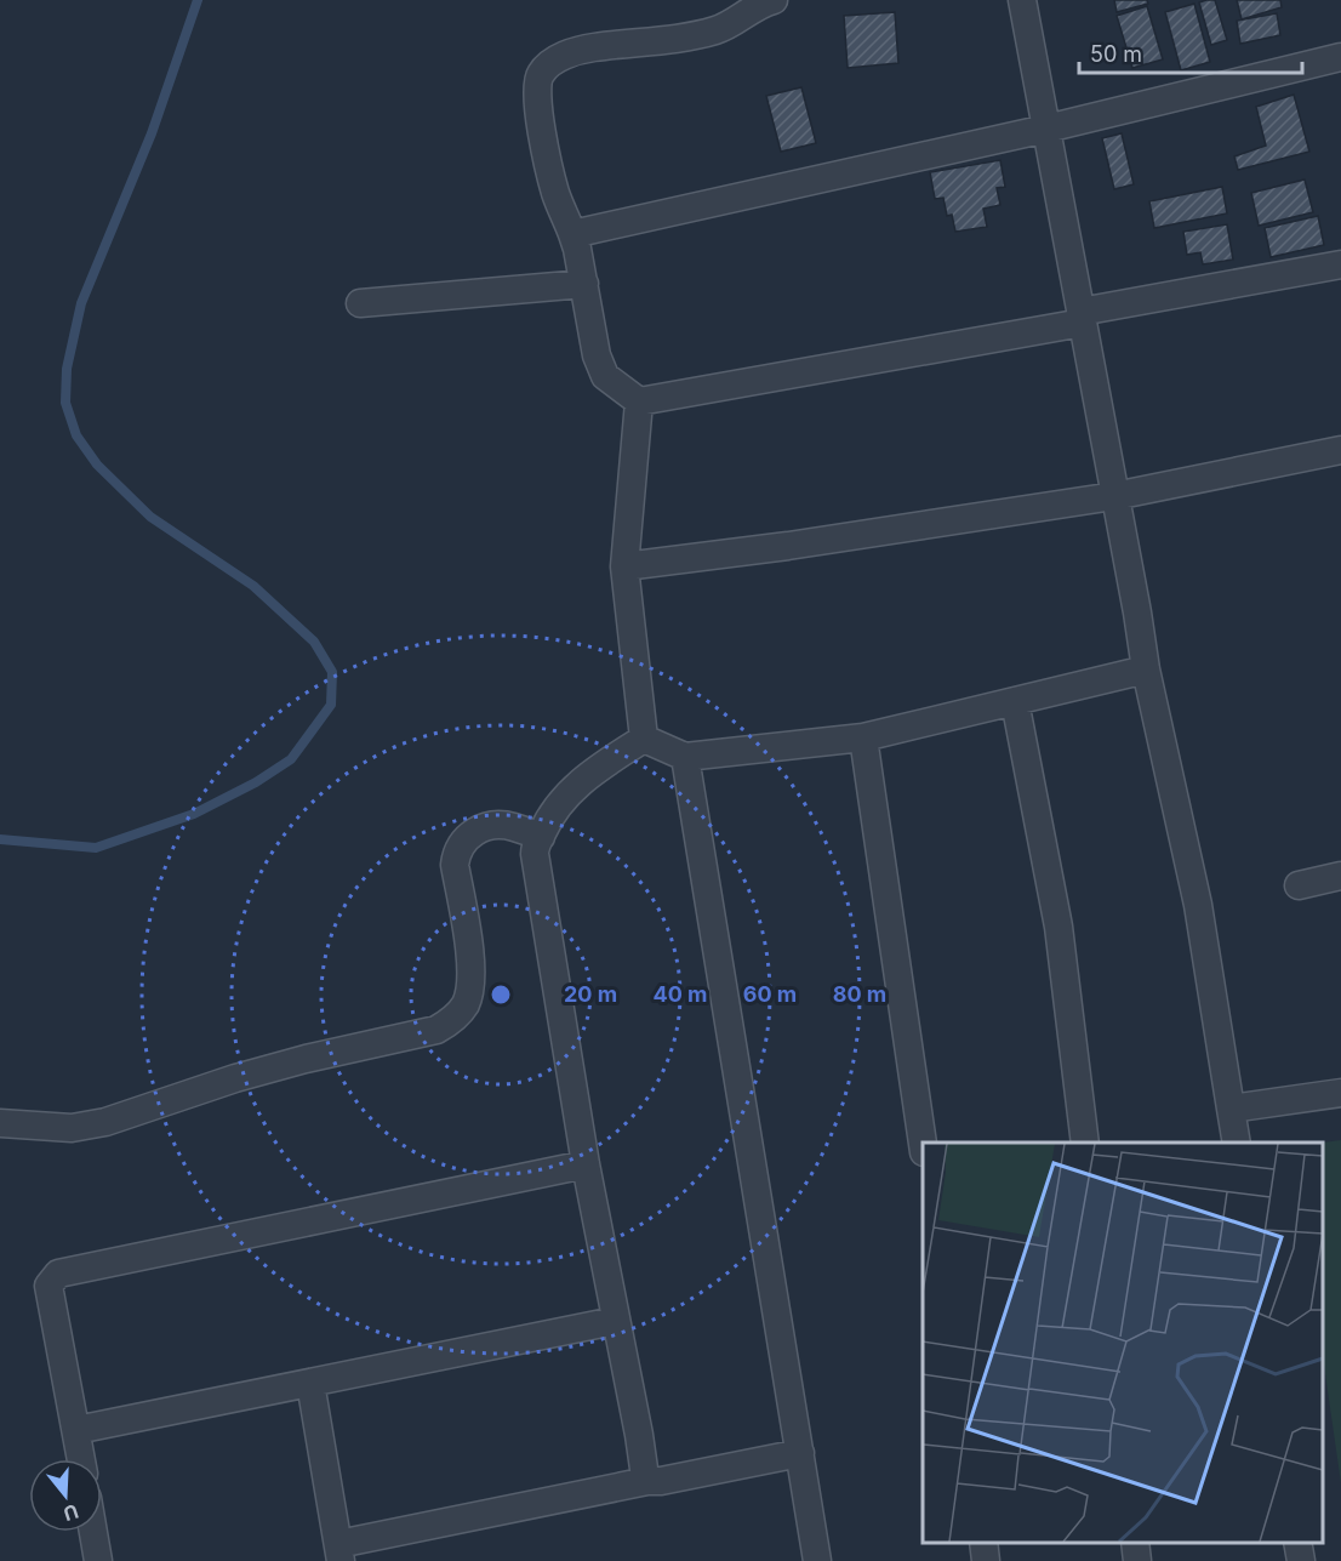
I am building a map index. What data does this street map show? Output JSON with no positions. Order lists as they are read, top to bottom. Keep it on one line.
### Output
{"scale_bar":"50 m","north":"bottom","rings":["20 m","40 m","60 m","80 m"]}
